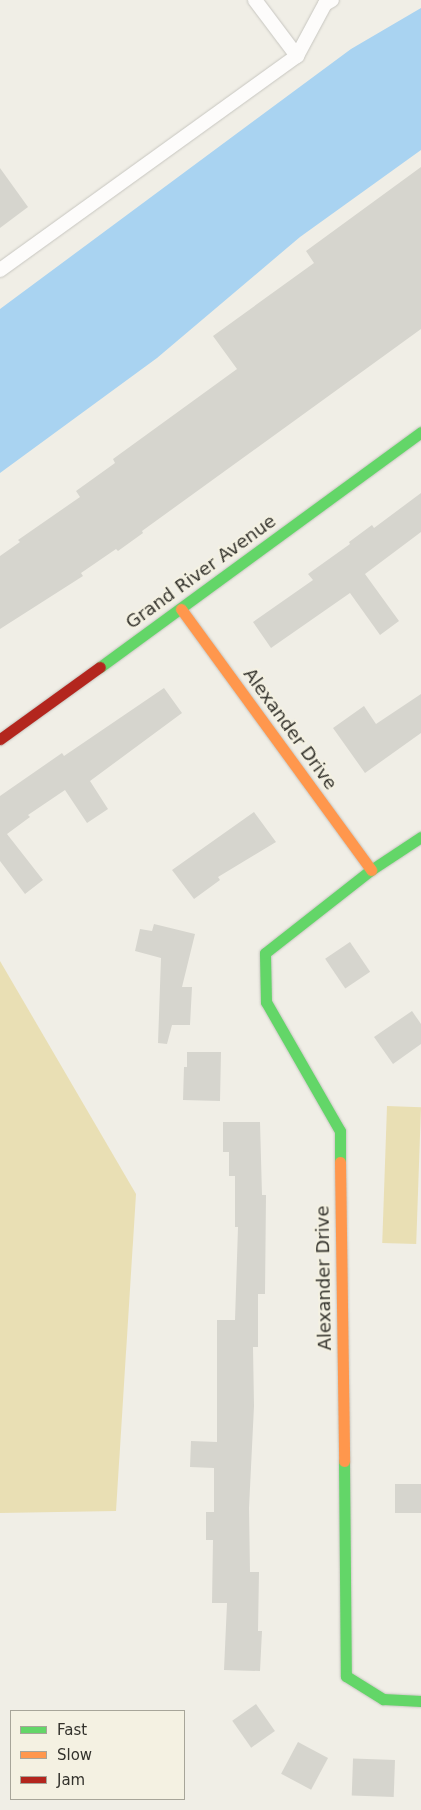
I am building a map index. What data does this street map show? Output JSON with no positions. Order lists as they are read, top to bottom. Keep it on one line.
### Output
{"streets":{"street":["Grand River Avenue","Alexander Drive"]},"crossings":[["Grand River Avenue","Alexander Drive"]],"legend":["Fast","Slow","Jam"]}
